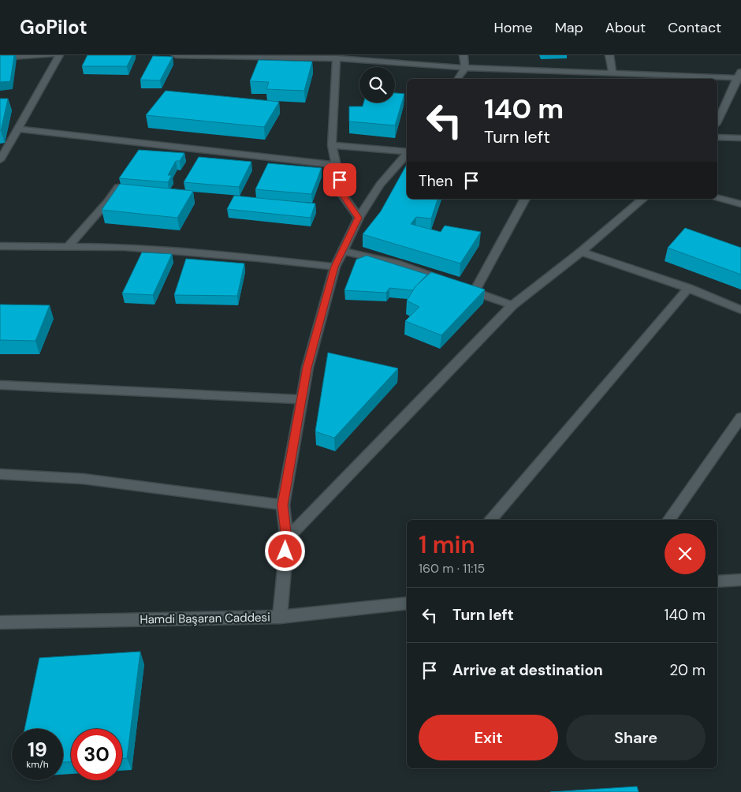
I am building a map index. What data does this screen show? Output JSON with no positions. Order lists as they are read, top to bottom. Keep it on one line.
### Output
{"streets":{"street":["Hamdi Başaran Caddesi"]},"page":{"header":"GoPilot","nav":["Home","Map","About","Contact"],"turn":["140 m","Turn left"],"then":"Then","heading":["1 min","160 m · 11:15"],"list":[{"name":"Turn left","value":"140 m"},{"name":"Arrive at destination","value":"20 m"}],"buttons":["Exit","Share"],"speed":"19 km/h","limit":"30"}}
